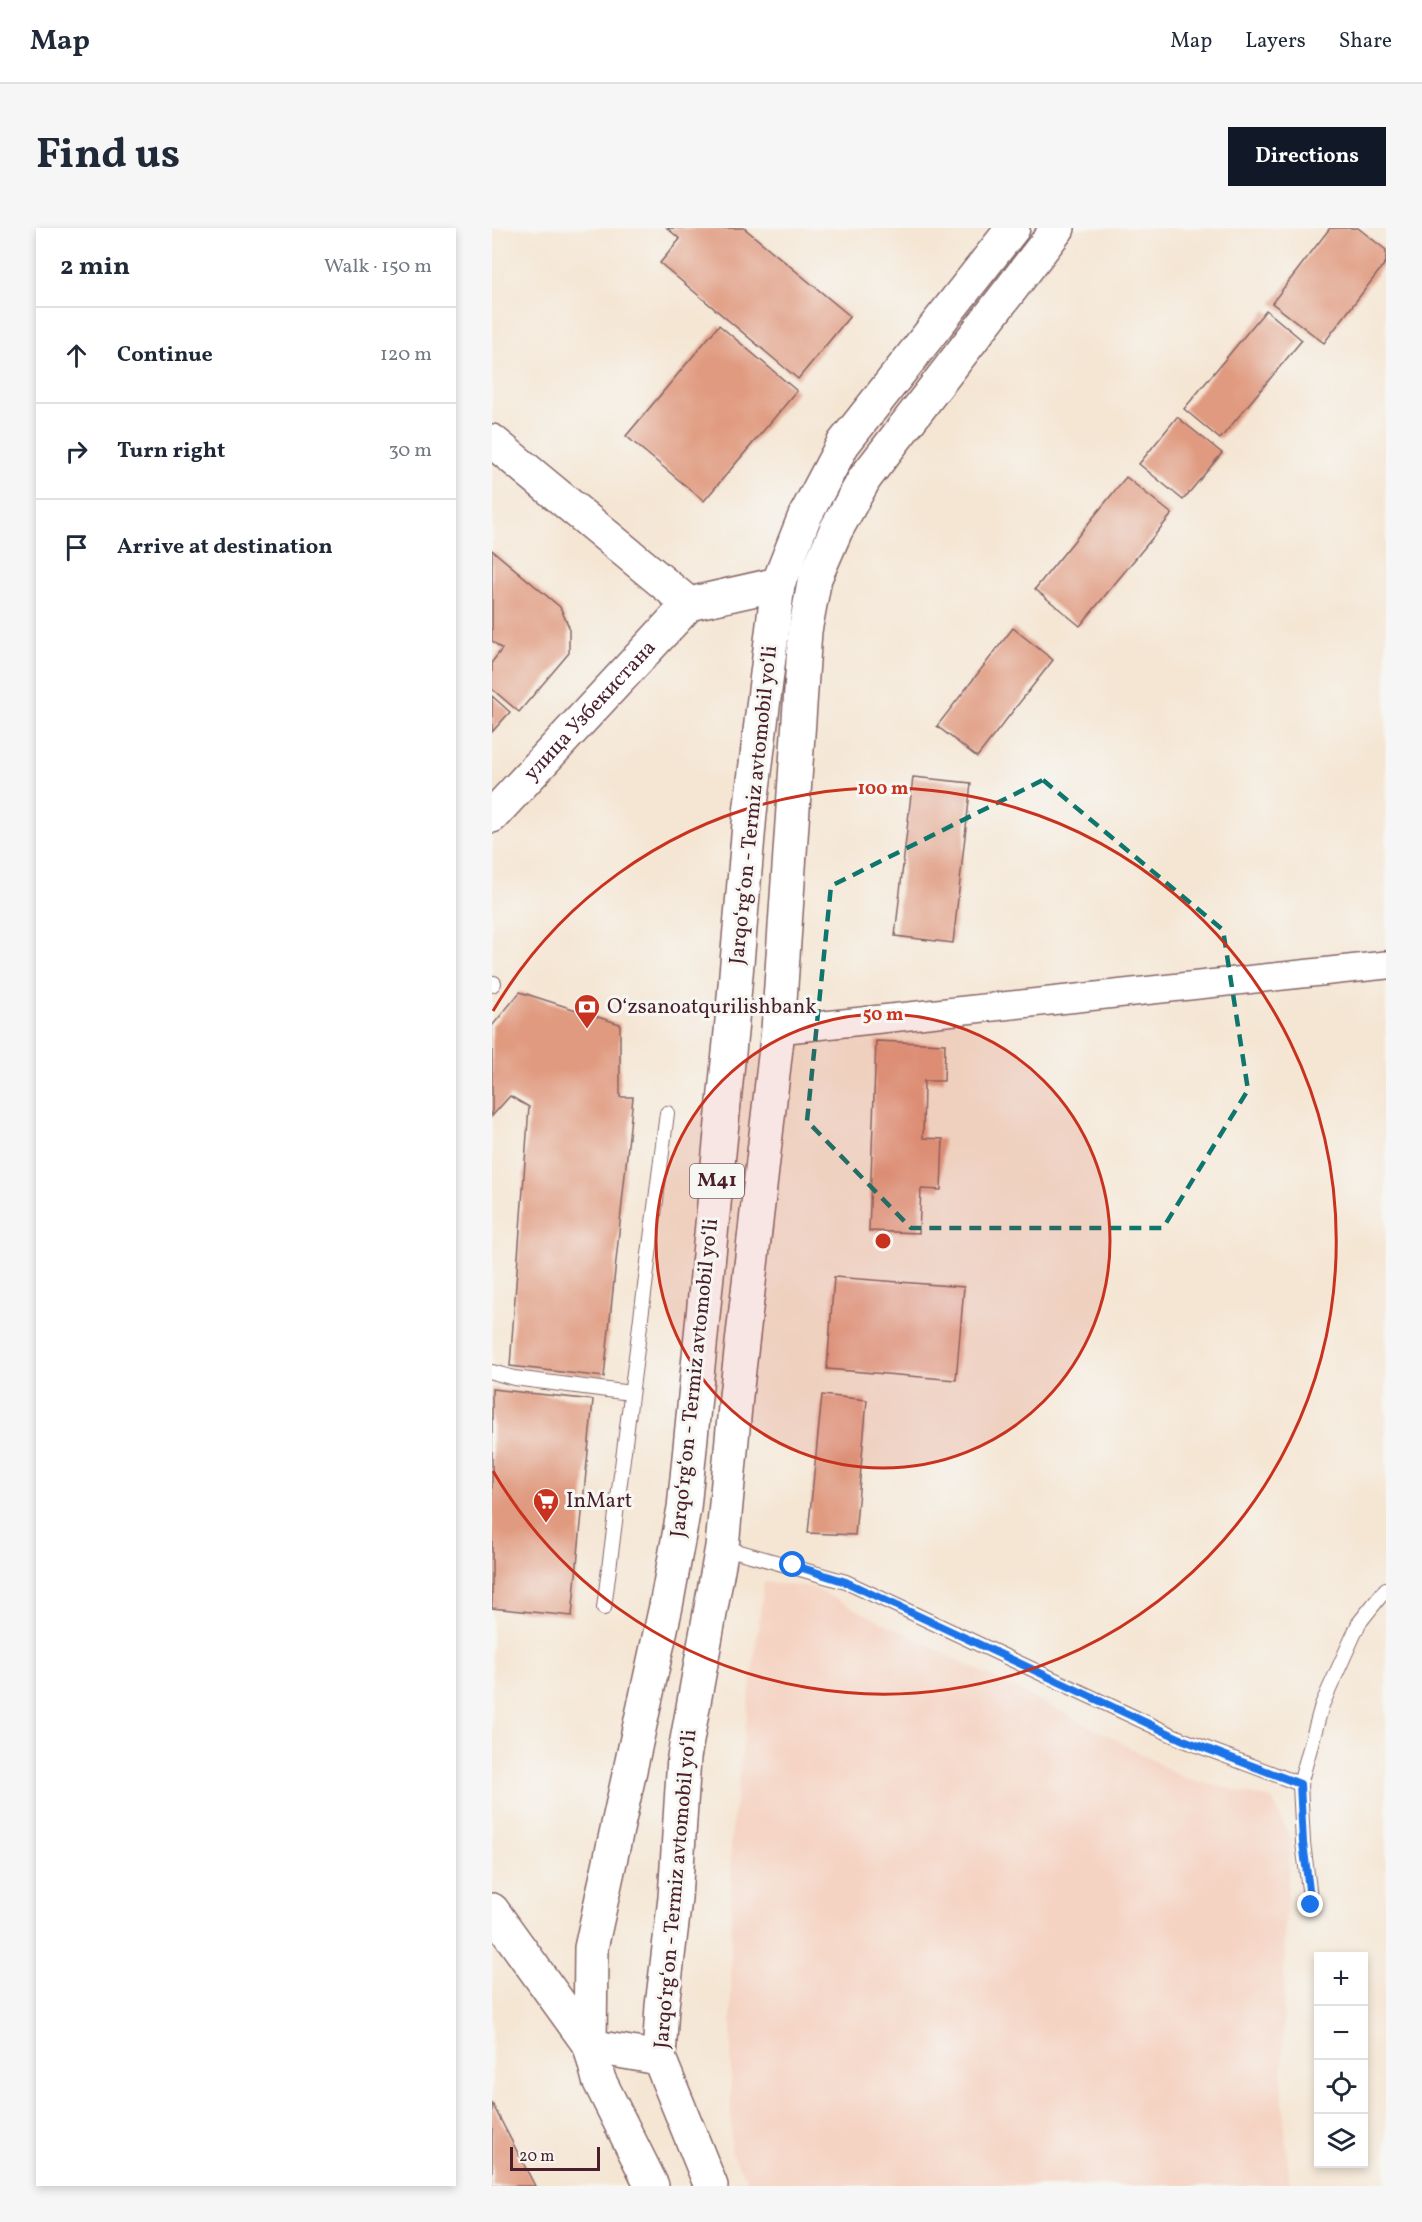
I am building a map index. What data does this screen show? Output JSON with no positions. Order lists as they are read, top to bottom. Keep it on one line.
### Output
{"streets":{"main road":["улица Узбекистана","Jarqoʻrgʻon - Termiz avtomobil yoʻli","M41"]},"places":{"bank":["Oʻzsanoatqurilishbank"],"supermarket":["InMart"]},"scale_bar":"20 m","page":{"header":"Map","nav":["Map","Layers","Share"],"title":"Find us","buttons":"Directions","heading":["2 min","Walk · 150 m"],"list":[["Continue","120 m"],["Turn right","30 m"],"Arrive at destination"],"map_buttons":["+","−"],"scale":"20 m"},"rings":["100 m","50 m"]}
